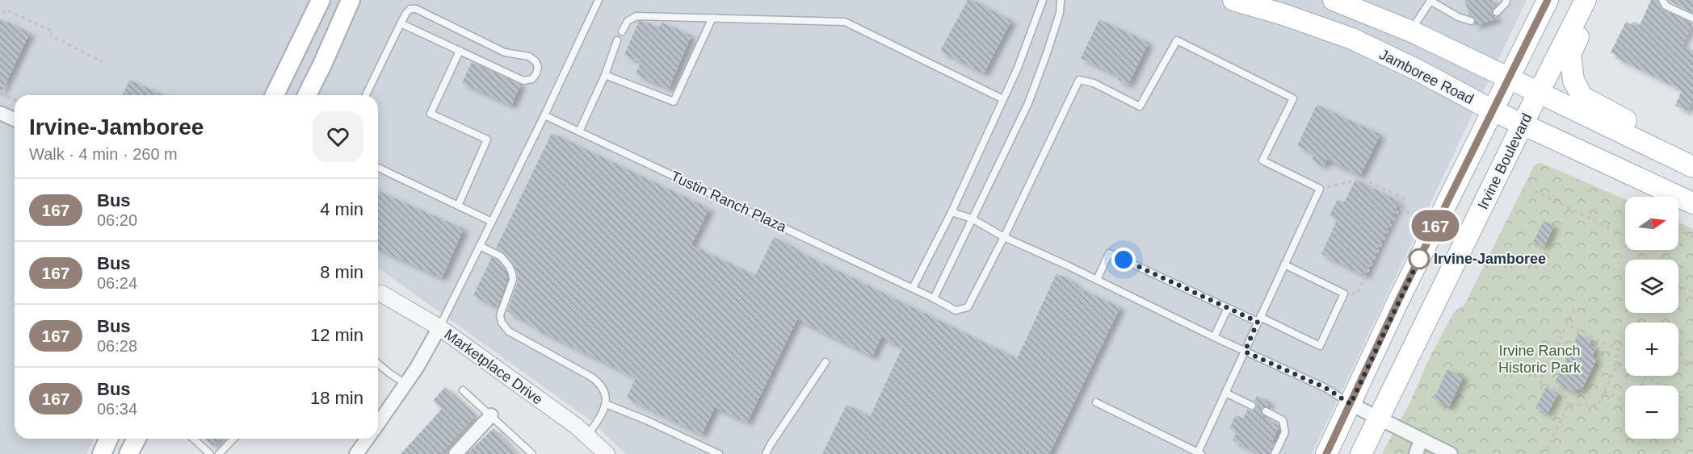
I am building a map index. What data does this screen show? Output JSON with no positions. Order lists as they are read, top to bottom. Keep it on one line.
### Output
{"streets":{"main road":["Jamboree Road","Irvine Boulevard"],"street":["Marketplace Drive"],"lane":["Tustin Ranch Plaza"]},"crossings":[["Jamboree Road","Irvine Boulevard"]],"parks":["Irvine Ranch Historic Park"],"places":["Irvine-Jamboree"],"lines":["bus line 167"],"north":"right","page":{"on_map":"167","heading":["Irvine-Jamboree","Walk · 4 min · 260 m"],"list":[{"mark":"167","name":"Bus","note":"06:20","value":"4 min"},{"mark":"167","name":"Bus","note":"06:24","value":"8 min"},{"mark":"167","name":"Bus","note":"06:28","value":"12 min"},{"mark":"167","name":"Bus","note":"06:34","value":"18 min"}],"map_buttons":["+","−"]}}
